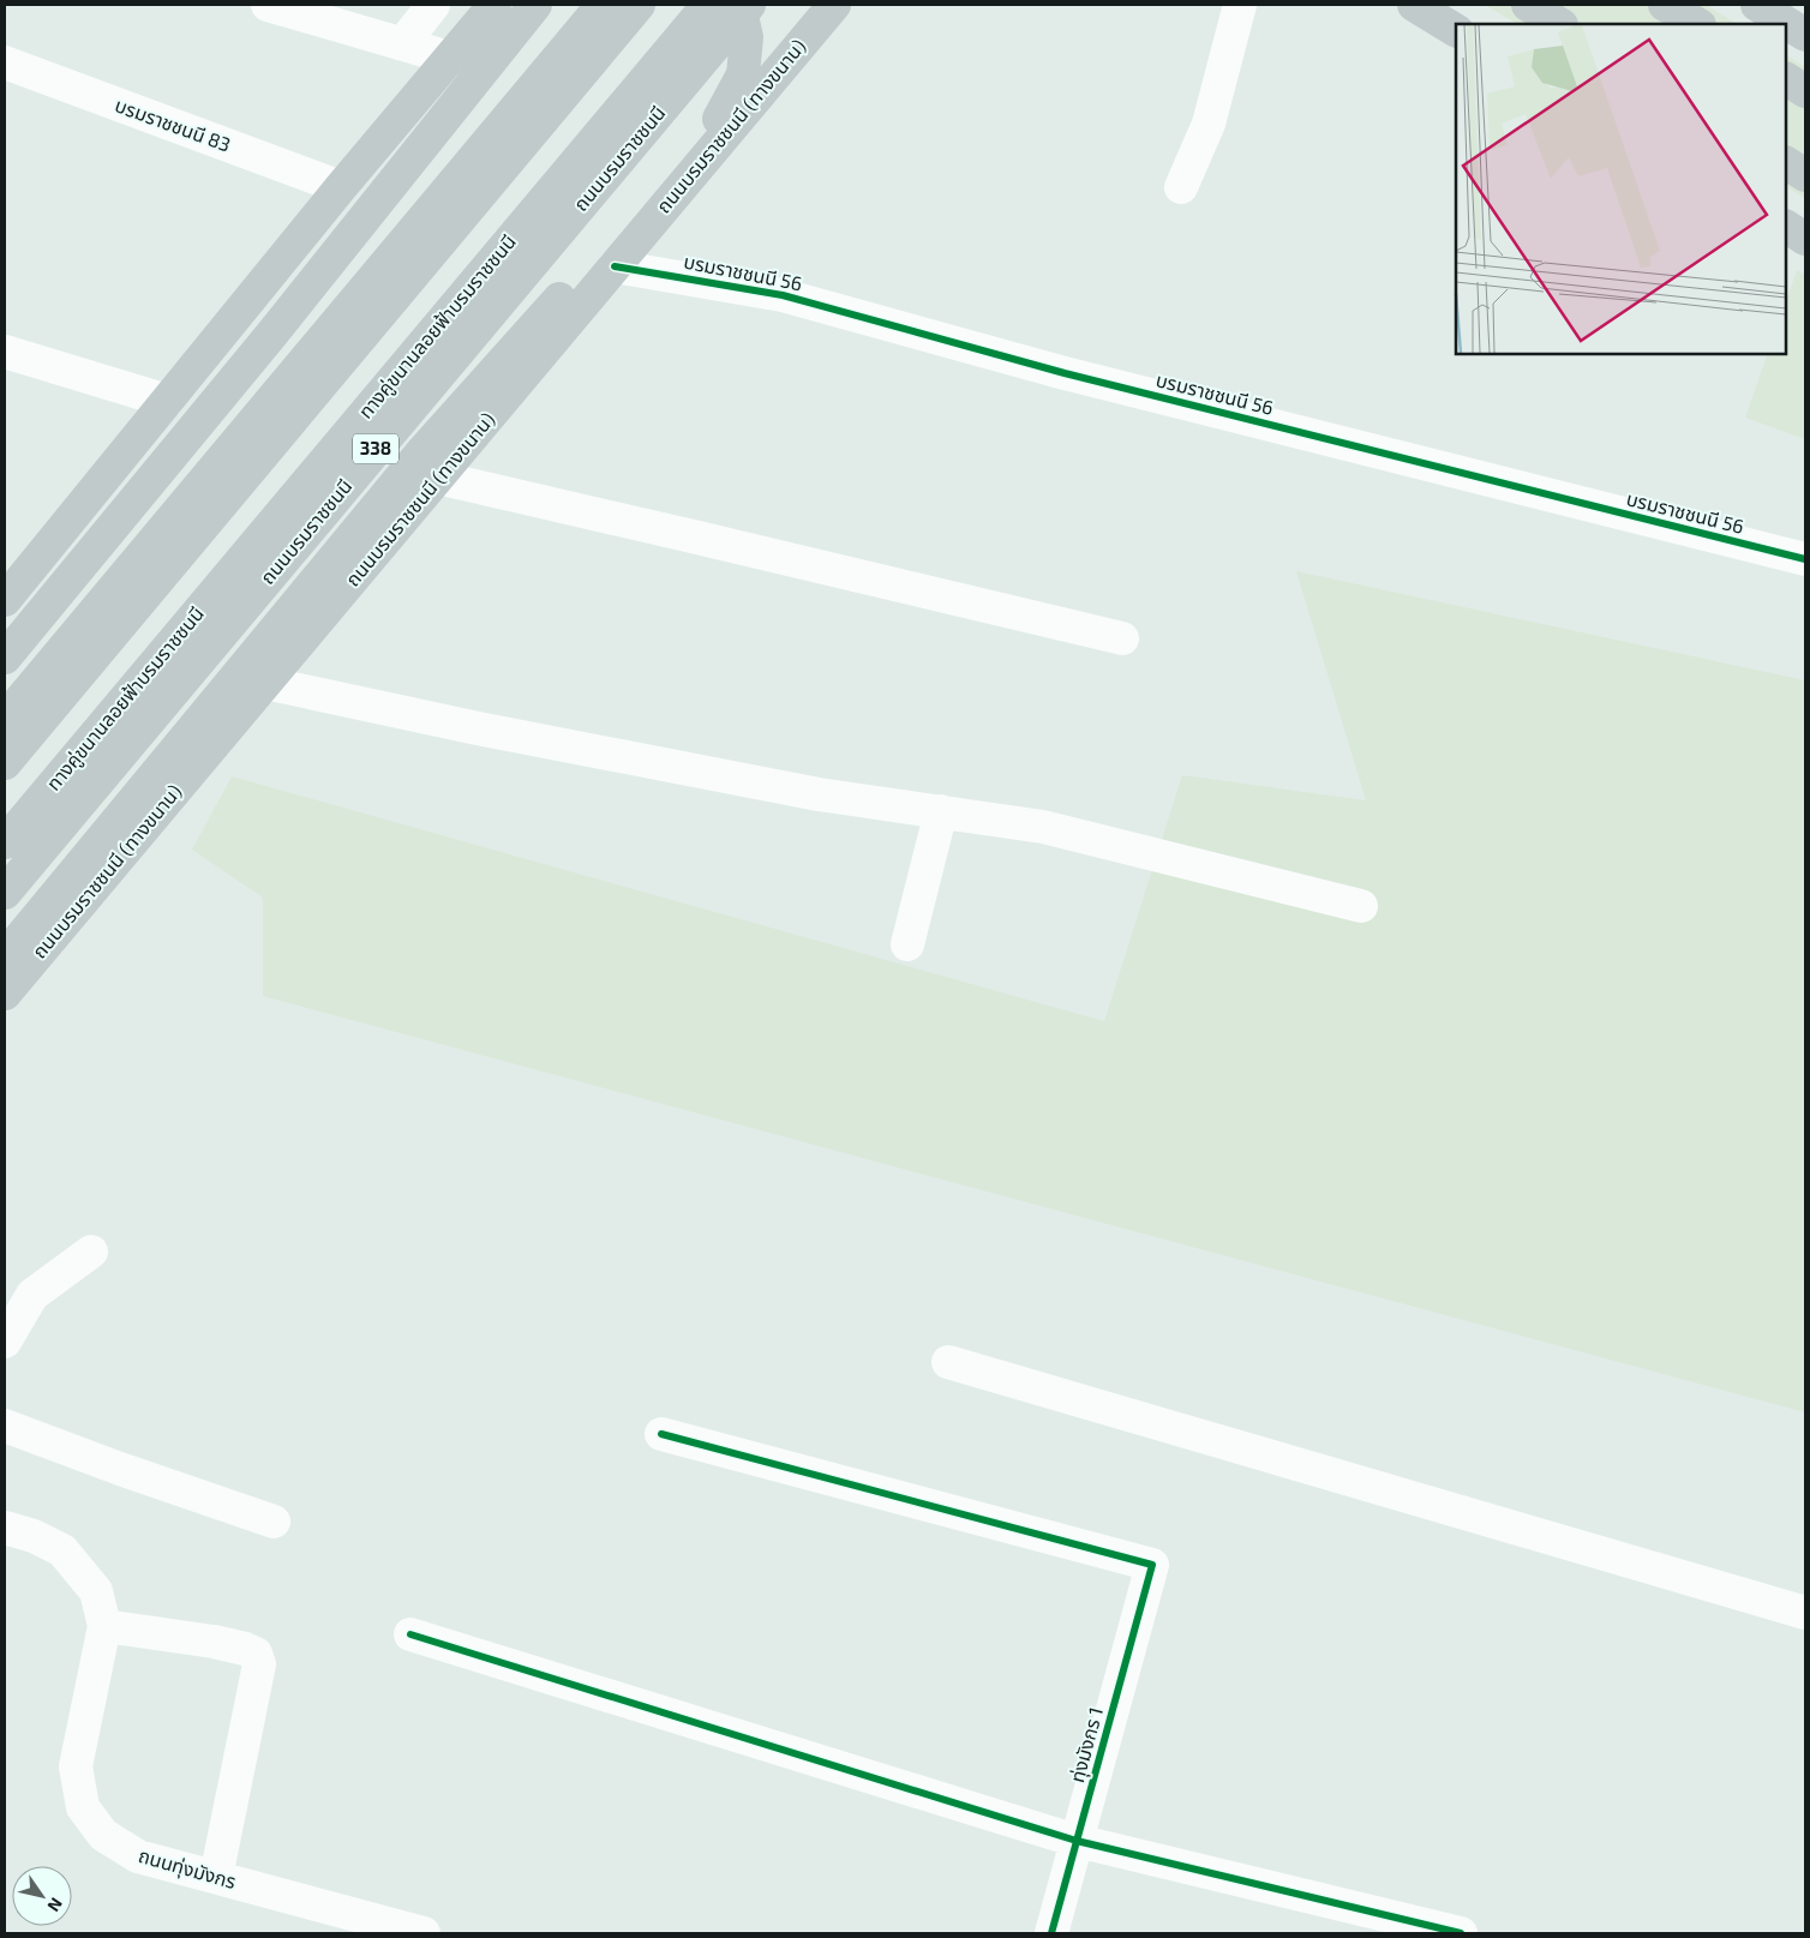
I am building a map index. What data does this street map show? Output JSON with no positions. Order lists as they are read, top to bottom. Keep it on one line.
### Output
{"streets":{"main road":["ถนนบรมราชชนนี (ทางขนาน)","ถนนบรมราชชนนี","ทางคู่ขนานลอยฟ้าบรมราชชนนี","338"],"street":["บรมราชชนนี 83","บรมราชชนนี 56","ทุ่งมังกร 1","ถนนทุ่งมังกร"]},"crossings":[["ถนนบรมราชชนนี (ทางขนาน)","บรมราชชนนี 56"]],"north":"bottom right"}
